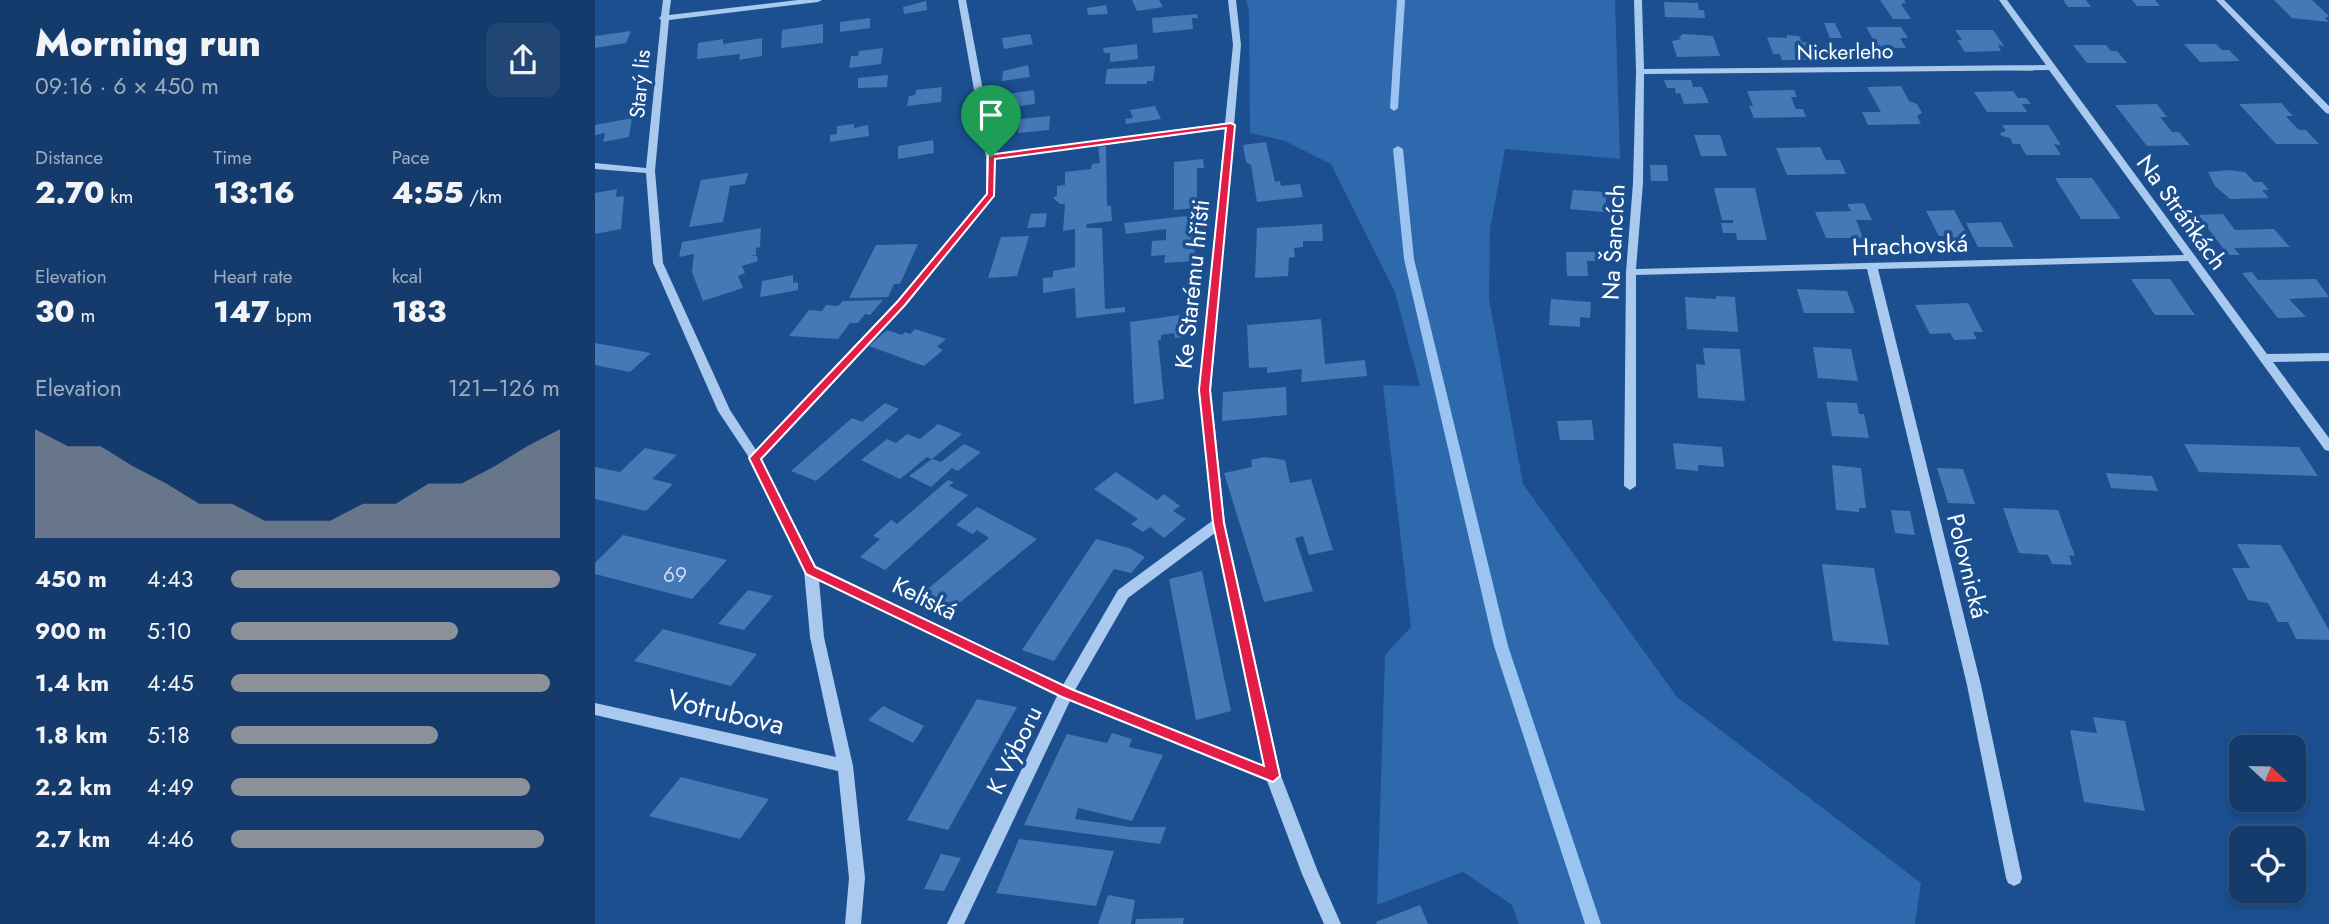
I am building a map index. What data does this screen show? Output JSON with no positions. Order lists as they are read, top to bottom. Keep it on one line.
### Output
{"streets":{"street":["Nickerleho","Starý lis","Na Stráňkách","Na Šancích","Hrachovská","Ke Starému hřišti","Polovnická","Keltská","Votrubova","K Výboru"]},"crossings":[["Nickerleho","Na Stráňkách"],["Nickerleho","Na Šancích"],["Na Stráňkách","Hrachovská"],["Na Šancích","Hrachovská"],["Hrachovská","Polovnická"],["Ke Starému hřišti","Keltská"],["Ke Starému hřišti","K Výboru"],["Keltská","K Výboru"]],"house_numbers":["69"],"north":"right","page":{"heading":["Morning run","09:16 · 6 × 450 m"],"stats":[["Distance","2.70 km"],["Time","13:16"],["Pace","4:55 /km"],["Elevation","30 m"],["Heart rate","147 bpm"],["kcal","183"]],"chart":["Elevation","121–126 m"],"list":[{"name":"450 m","note":"4:43"},{"name":"900 m","note":"5:10"},{"name":"1.4 km","note":"4:45"},{"name":"1.8 km","note":"5:18"},{"name":"2.2 km","note":"4:49"},{"name":"2.7 km","note":"4:46"}]}}
